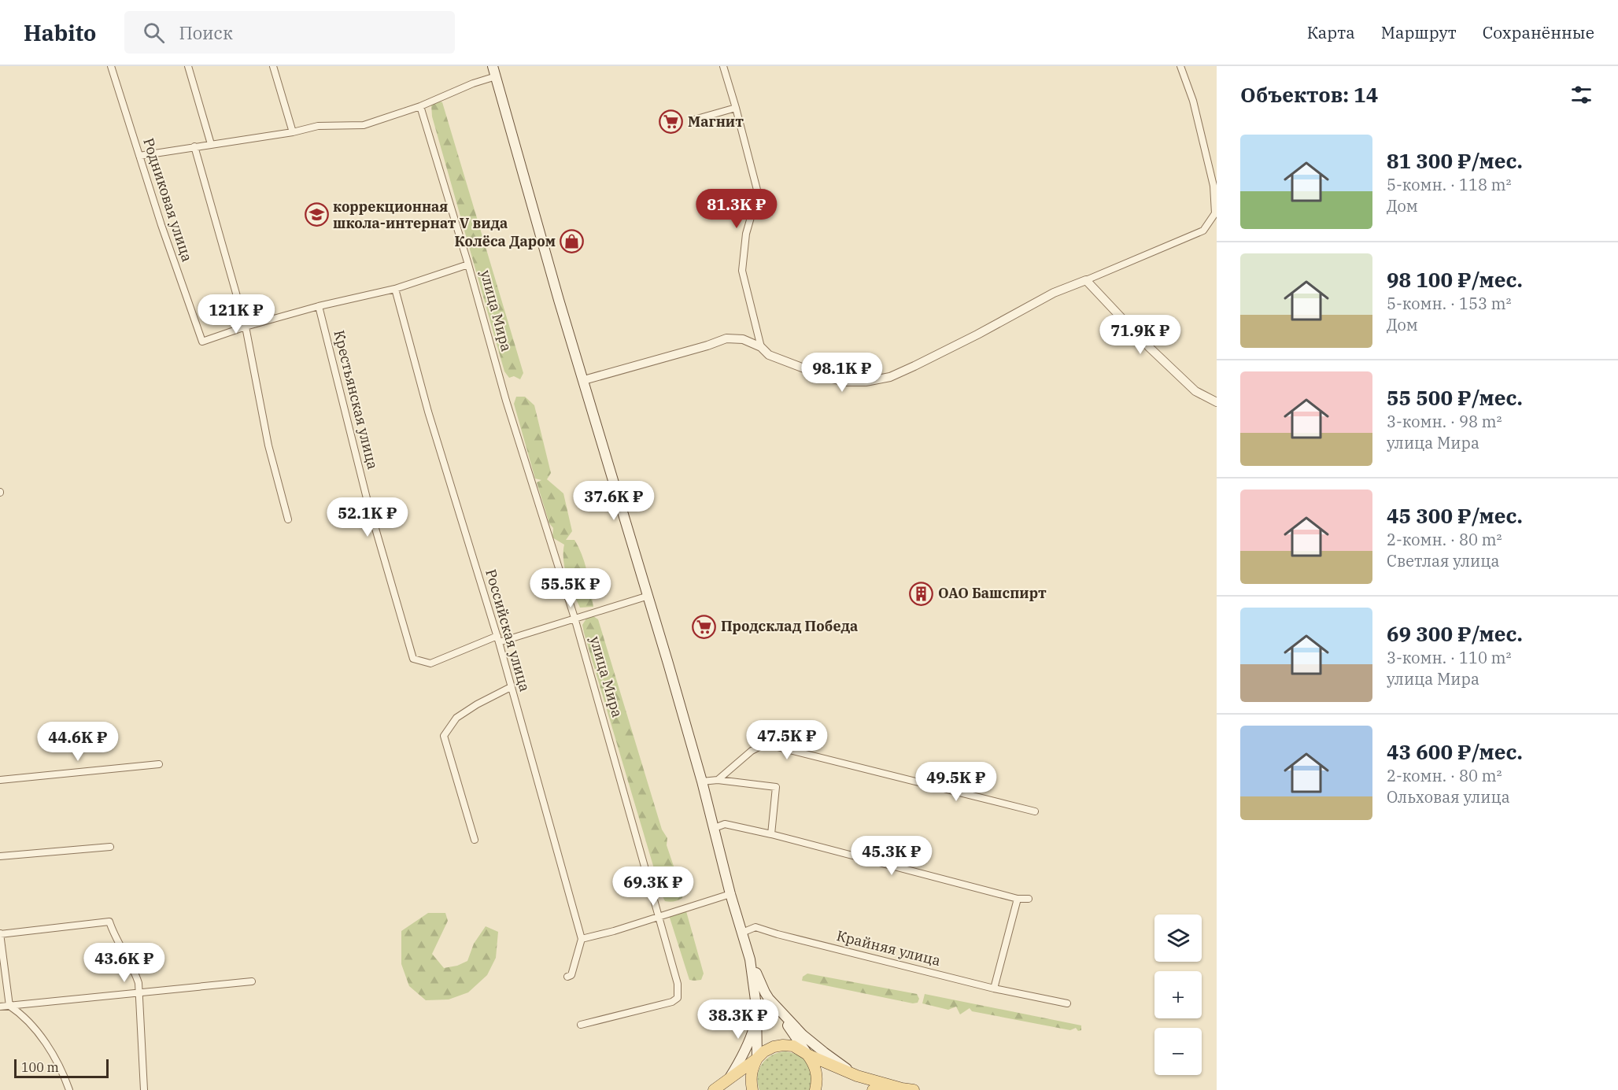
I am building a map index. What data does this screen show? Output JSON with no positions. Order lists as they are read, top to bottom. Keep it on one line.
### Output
{"streets":{"street":["Родниковая улица","улица Мира","Крестьянская улица","Российская улица","Крайняя улица"]},"crossings":[["Крестьянская улица","Российская улица"]],"places":{"supermarket":["Магнит","Продсклад Победа"],"school or university":["коррекционная школа-интернат V вида"],"shop":["Колёса Даром"],"building":["ОАО Башспирт"]},"scale_bar":"100 m","page":{"header":"Habito","search":"Поиск","nav":["Карта","Маршрут","Сохранённые"],"heading":"Объектов: 14","list":[{"name":"81 300 ₽/мес.","note":"5-комн. · 118 m² · Дом"},{"name":"98 100 ₽/мес.","note":"5-комн. · 153 m² · Дом"},{"name":"55 500 ₽/мес.","note":"3-комн. · 98 m² · улица Мира"},{"name":"45 300 ₽/мес.","note":"2-комн. · 80 m² · Светлая улица"},{"name":"69 300 ₽/мес.","note":"3-комн. · 110 m² · улица Мира"},{"name":"43 600 ₽/мес.","note":"2-комн. · 80 m² · Ольховая улица"}],"price":["81.3K ₽","121K ₽","71.9K ₽","98.1K ₽","37.6K ₽","52.1K ₽","55.5K ₽","47.5K ₽","44.6K ₽","49.5K ₽","45.3K ₽","69.3K ₽","43.6K ₽","38.3K ₽"],"map_buttons":["+","−"],"scale":"100 m"}}
